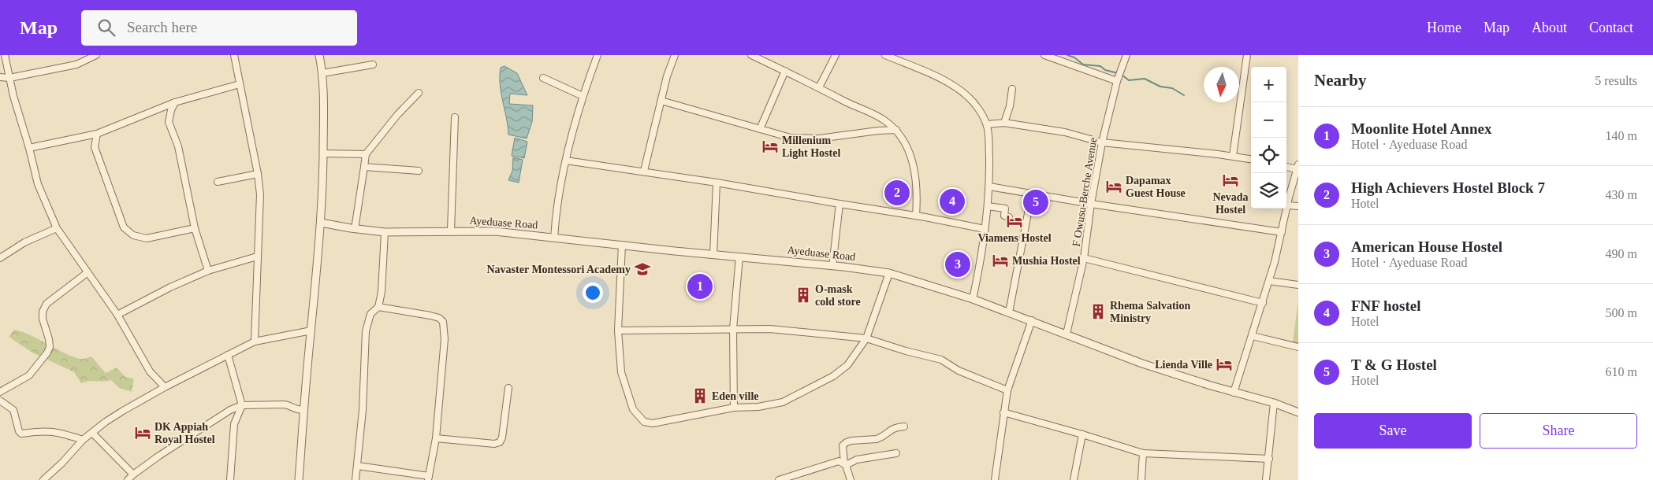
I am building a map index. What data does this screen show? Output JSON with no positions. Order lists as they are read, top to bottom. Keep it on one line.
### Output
{"streets":{"street":["F Owusu-Berche Avenue","Ayeduase Road"]},"crossings":[["F Owusu-Berche Avenue","Ayeduase Road"]],"places":{"hotel":["Millenium Light Hostel","Nevada Hostel","Dapamax Guest House","Viamens Hostel","Mushia Hostel","Lienda Ville","DK Appiah Royal Hostel"],"school or university":["Navaster Montessori Academy"],"building":["O-mask cold store","Rhema Salvation Ministry","Eden ville"]},"north":"bottom","page":{"header":"Map","search":"Search here","nav":["Home","Map","About","Contact"],"heading":["Nearby","5 results"],"map_buttons":["+","−"],"list":[{"mark":"1","name":"Moonlite Hotel Annex","note":"Hotel · Ayeduase Road","value":"140 m"},{"mark":"2","name":"High Achievers Hostel Block 7","note":"Hotel","value":"430 m"},{"mark":"3","name":"American House Hostel","note":"Hotel · Ayeduase Road","value":"490 m"},{"mark":"4","name":"FNF hostel","note":"Hotel","value":"500 m"},{"mark":"5","name":"T & G Hostel","note":"Hotel","value":"610 m"}],"pins":["2","4","5","3","1"],"buttons":["Save","Share"]}}
